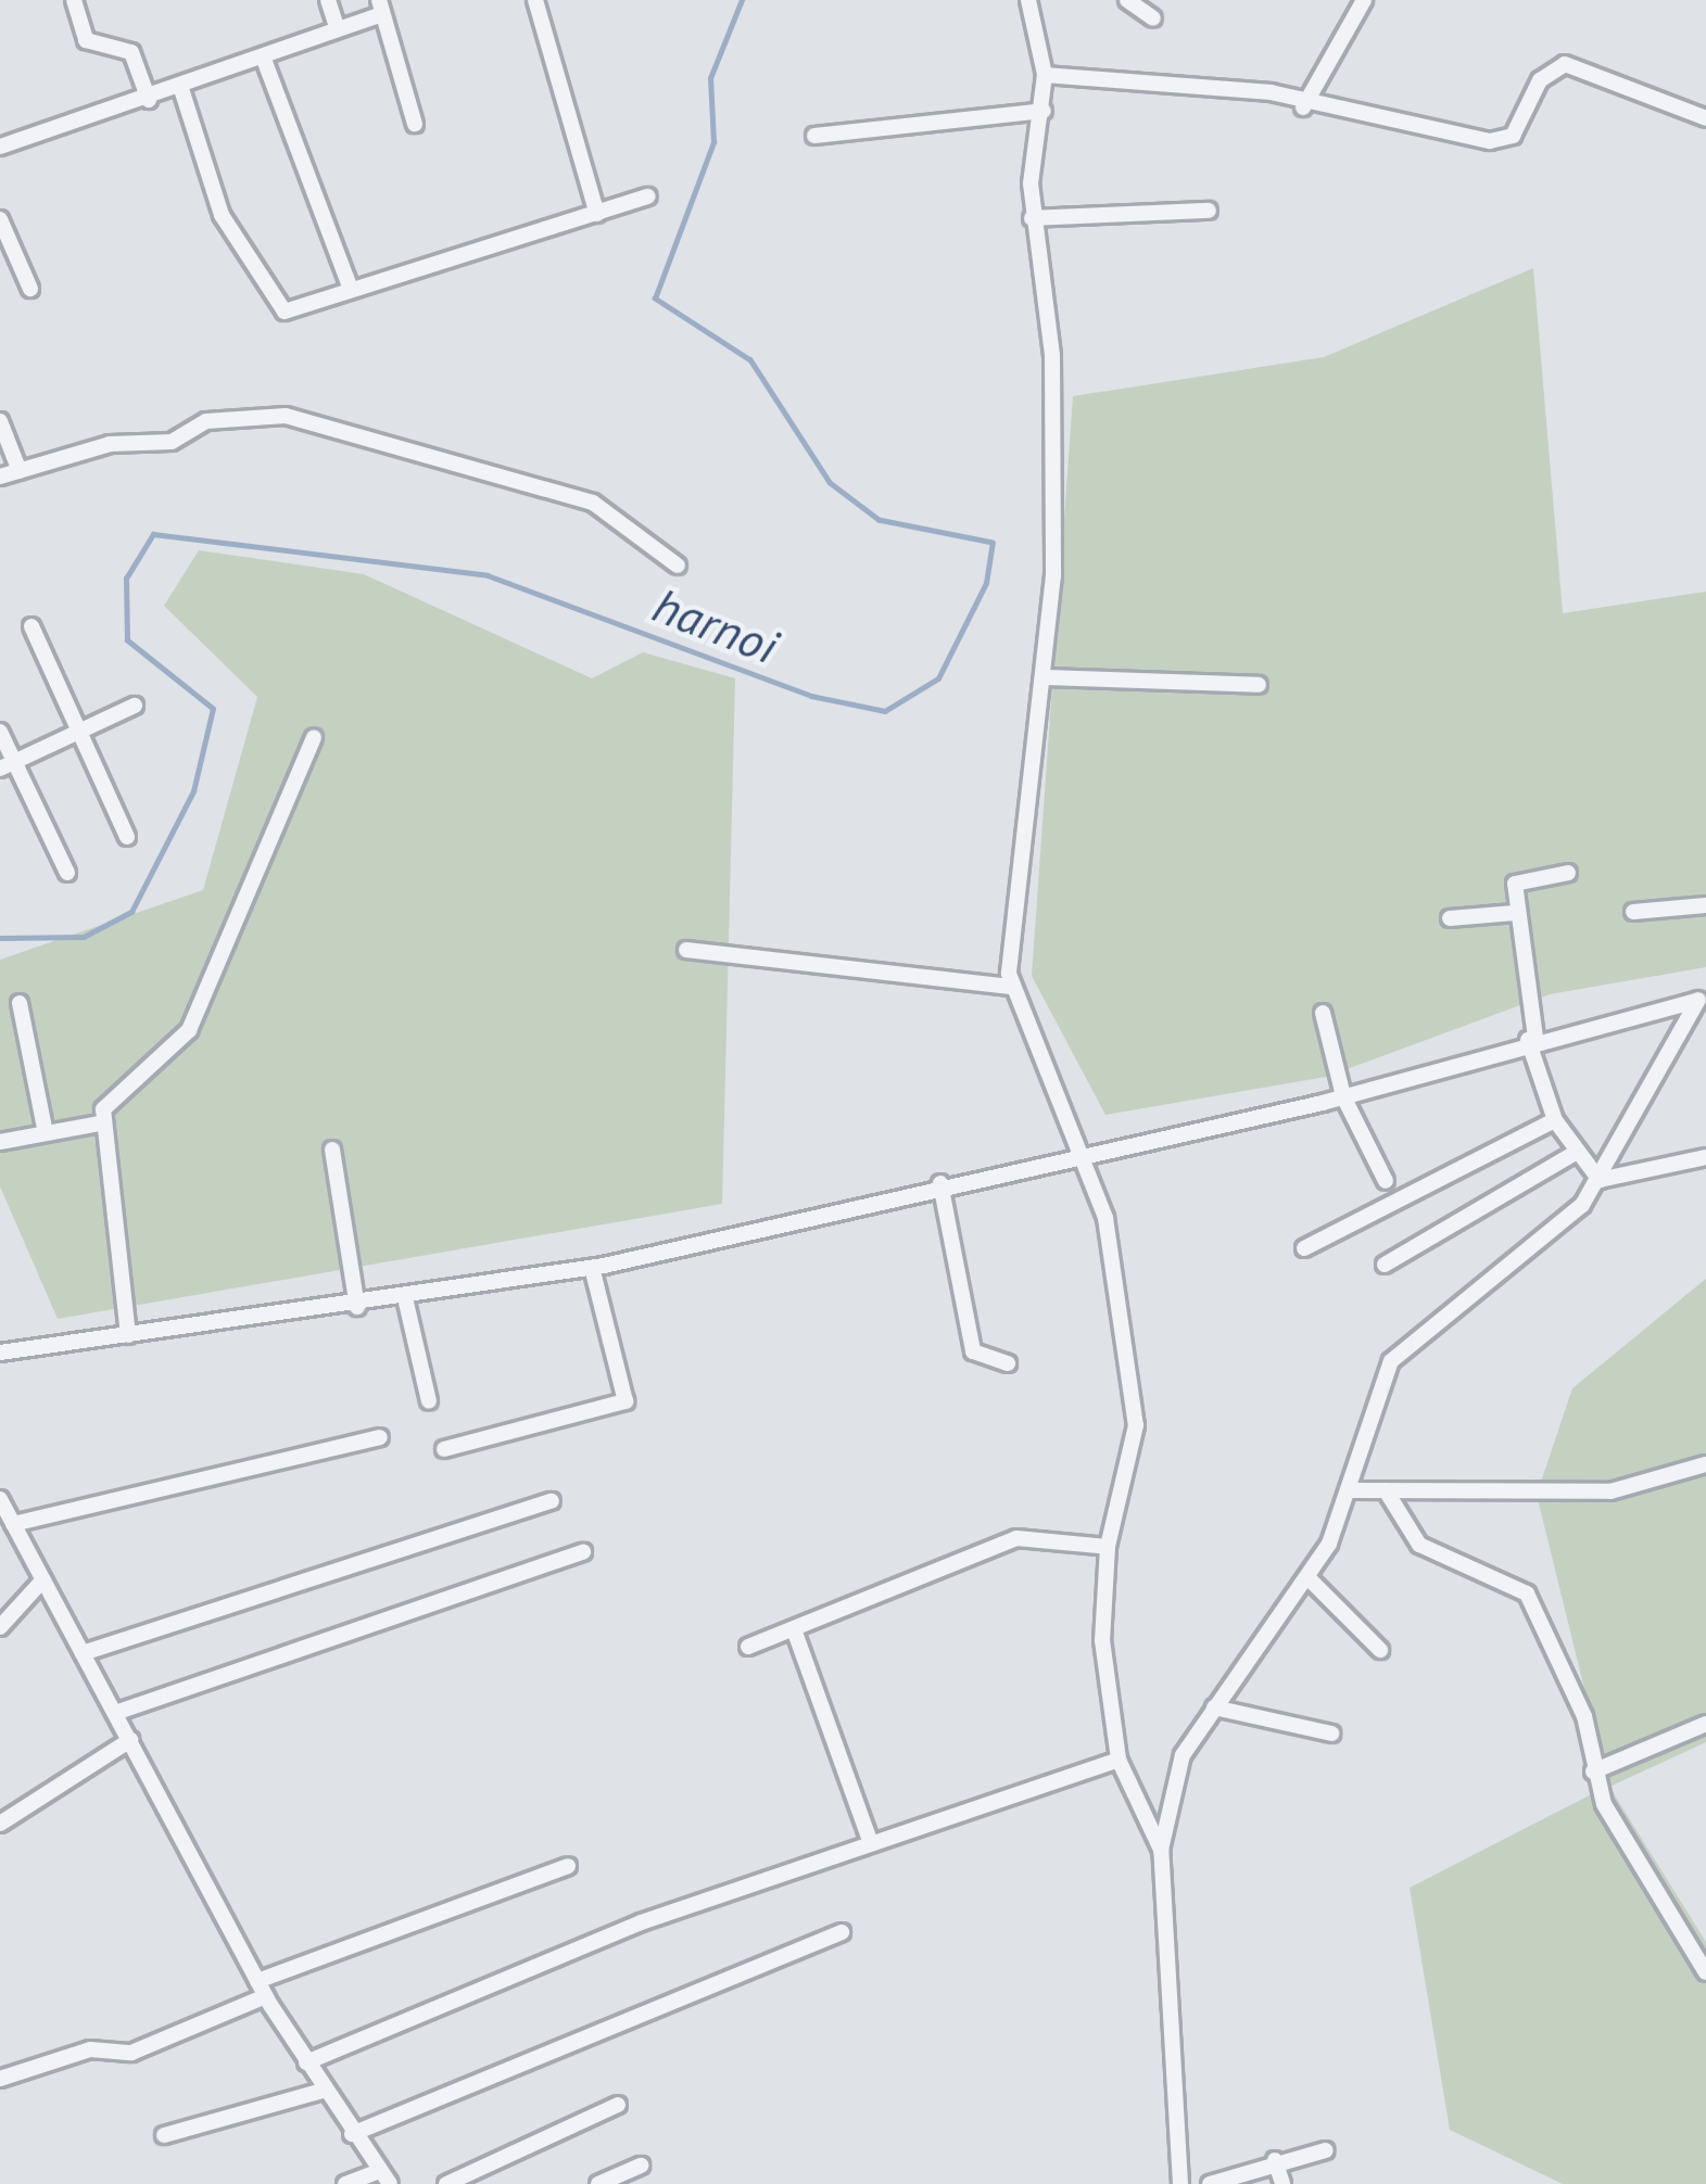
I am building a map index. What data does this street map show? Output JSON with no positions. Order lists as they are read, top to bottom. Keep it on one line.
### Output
{"water":["harnoi"]}
